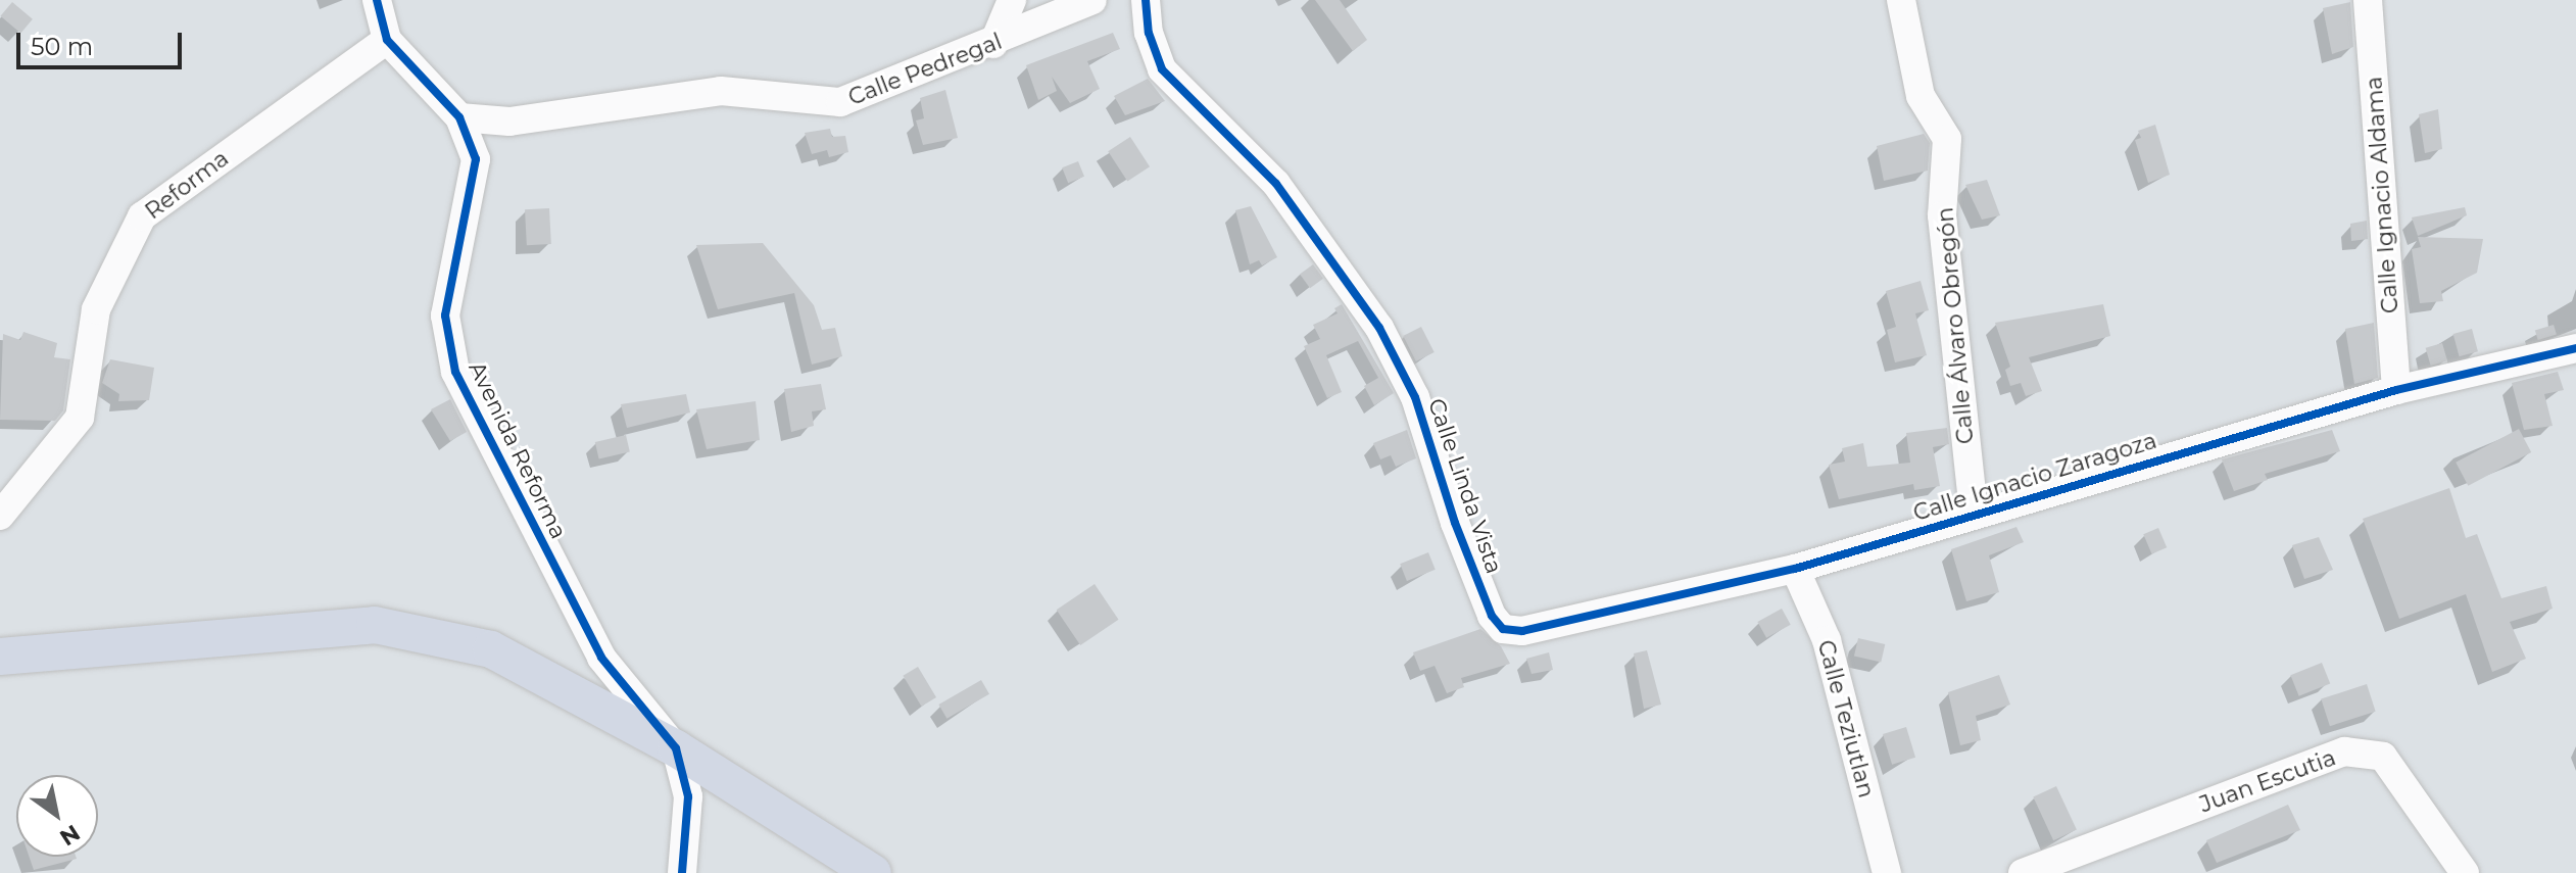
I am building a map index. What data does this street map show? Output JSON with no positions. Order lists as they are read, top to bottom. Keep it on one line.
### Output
{"streets":{"street":["Calle Pedregal","Reforma","Calle Ignacio Aldama","Calle Álvaro Obregón","Avenida Reforma","Calle Ignacio Zaragoza","Calle Linda Vista","Calle Teziutlan","Juan Escutia"]},"crossings":[["Calle Pedregal","Avenida Reforma"],["Reforma","Avenida Reforma"],["Calle Ignacio Aldama","Calle Ignacio Zaragoza"],["Calle Álvaro Obregón","Calle Ignacio Zaragoza"],["Calle Ignacio Zaragoza","Calle Linda Vista"],["Calle Ignacio Zaragoza","Calle Teziutlan"]],"scale_bar":"50 m","north":"bottom right"}
